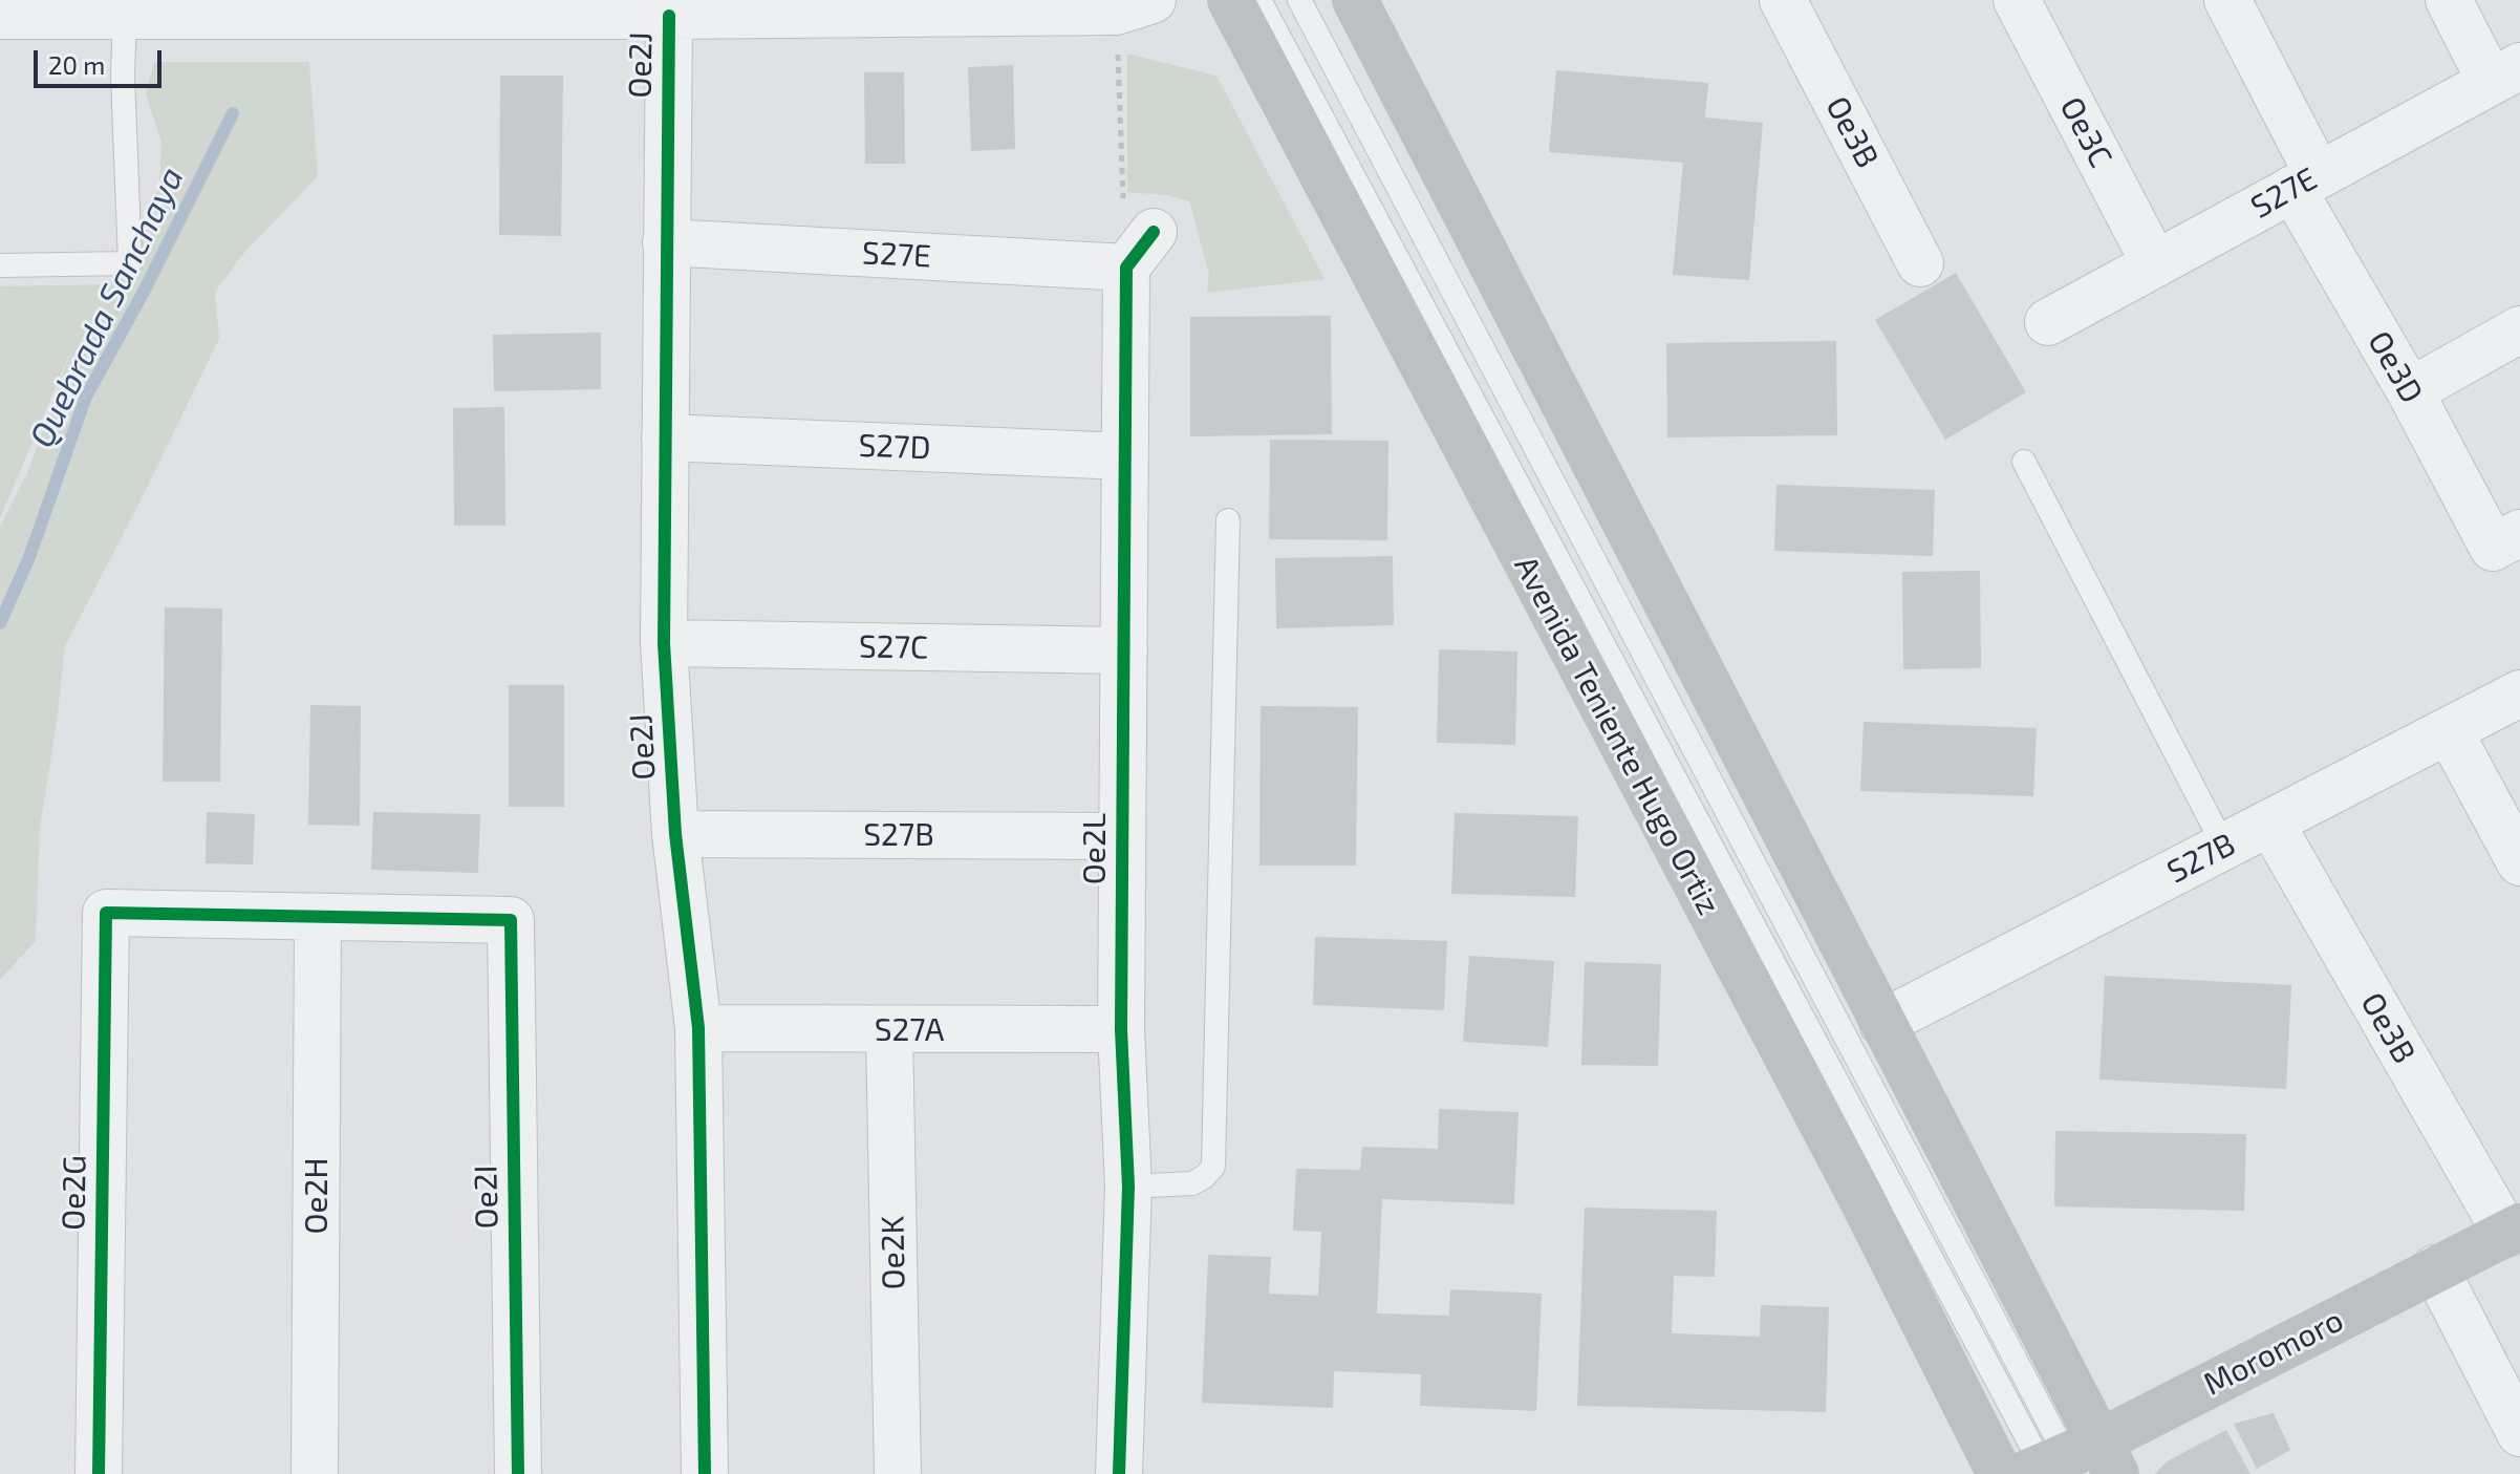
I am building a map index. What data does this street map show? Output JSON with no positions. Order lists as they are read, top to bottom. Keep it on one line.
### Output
{"streets":{"main road":["Avenida Teniente Hugo Ortiz","Moromoro"],"street":["Oe2J","Oe3B","Oe3C","S27E","Oe3D","S27D","S27C","S27B","Oe2L","S27A","Oe2G","Oe2H","Oe2I","Oe2K"]},"crossings":[["Oe2J","S27E"],["Oe2J","S27D"],["Oe2J","S27C"],["Oe2J","S27B"],["Oe2J","S27A"],["Oe3B","S27B"],["Oe3B","Moromoro"],["Oe3C","S27E"],["S27E","Oe3D"],["S27E","Oe2L"],["S27D","Oe2L"],["S27C","Oe2L"],["S27B","Oe2L"],["Oe2L","S27A"],["S27A","Oe2K"],["Oe2G","Oe2H"],["Oe2G","Oe2I"],["Oe2H","Oe2I"]],"water":["Quebrada Sanchaya"],"scale_bar":"20 m"}
